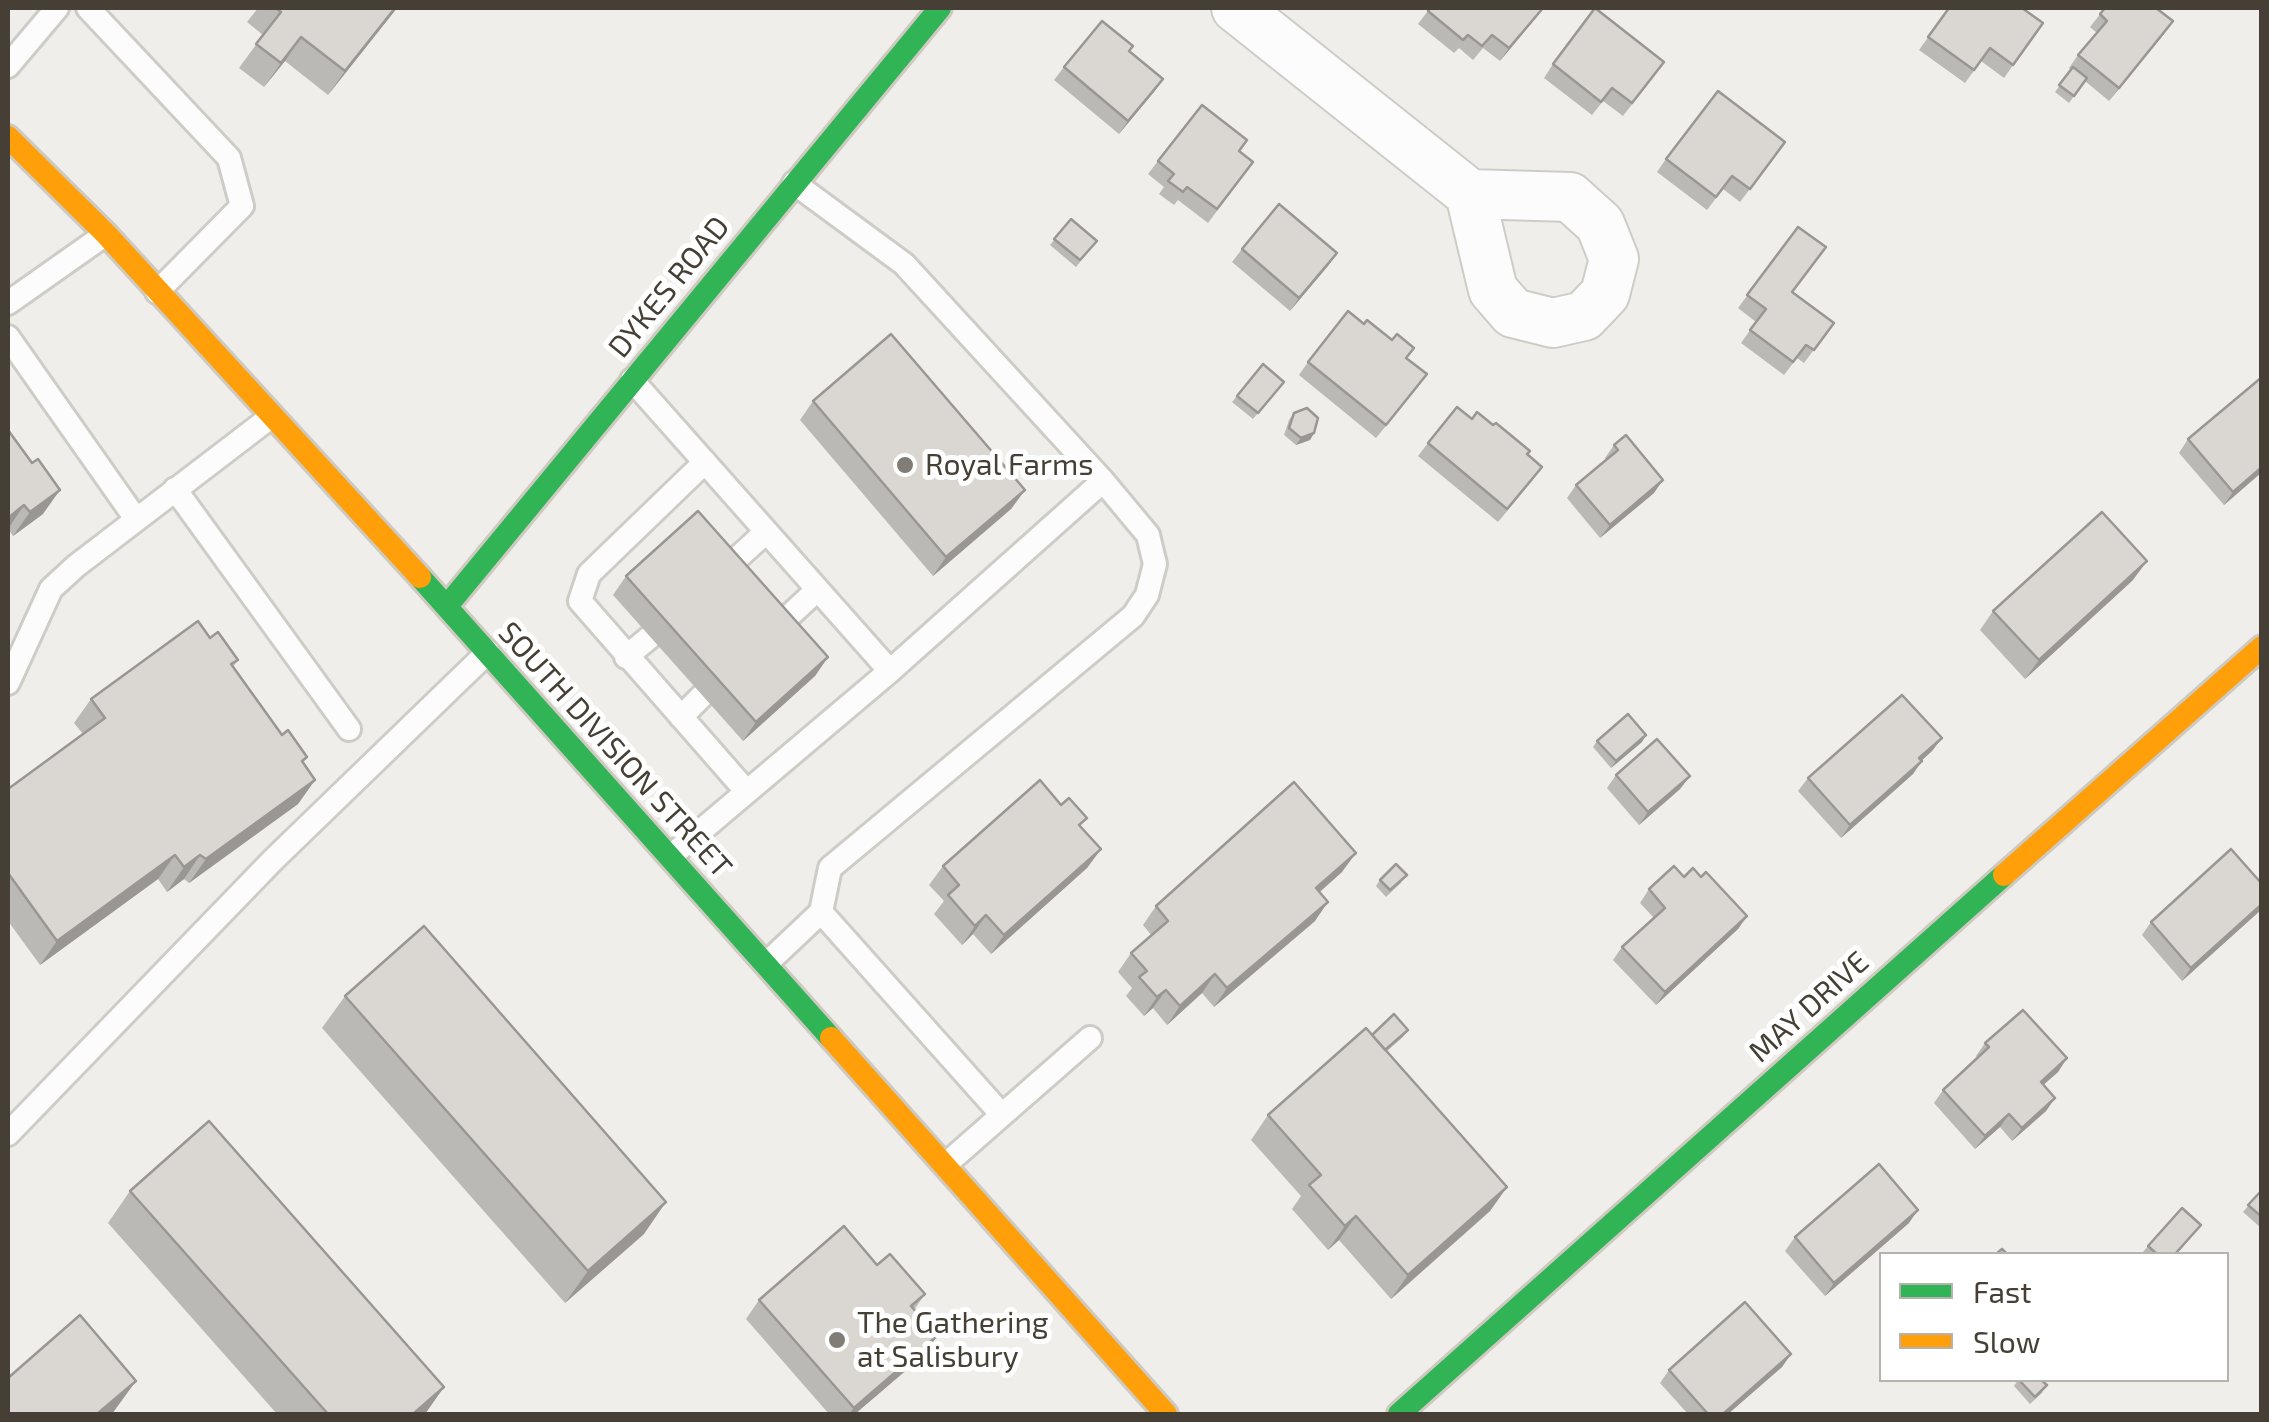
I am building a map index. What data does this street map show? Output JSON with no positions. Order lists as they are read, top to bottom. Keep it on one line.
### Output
{"streets":{"street":["DYKES ROAD","SOUTH DIVISION STREET","MAY DRIVE"]},"crossings":[["DYKES ROAD","SOUTH DIVISION STREET"]],"places":["Royal Farms","The Gathering at Salisbury"],"legend":["Fast","Slow"]}
